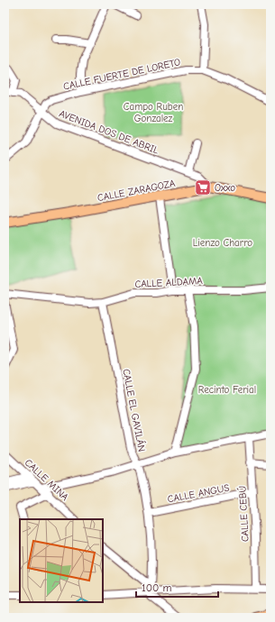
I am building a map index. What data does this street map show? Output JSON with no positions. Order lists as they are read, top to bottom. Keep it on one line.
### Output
{"streets":{"main road":["CALLE ZARAGOZA"],"street":["CALLE FUERTE DE LORETO","AVENIDA DOS DE ABRIL","CALLE ALDAMA","CALLE EL GAVILÁN","CALLE MINA","CALLE ANGUS","CALLE CEBÚ"]},"crossings":[["CALLE FUERTE DE LORETO","AVENIDA DOS DE ABRIL"],["AVENIDA DOS DE ABRIL","CALLE ZARAGOZA"],["CALLE ALDAMA","CALLE EL GAVILÁN"],["CALLE EL GAVILÁN","CALLE ANGUS"],["CALLE ANGUS","CALLE CEBÚ"]],"parks":["Campo Ruben Gonzalez","Lienzo Charro","Recinto Ferial"],"places":{"supermarket":["Oxxo"]},"scale_bar":"100 m"}
